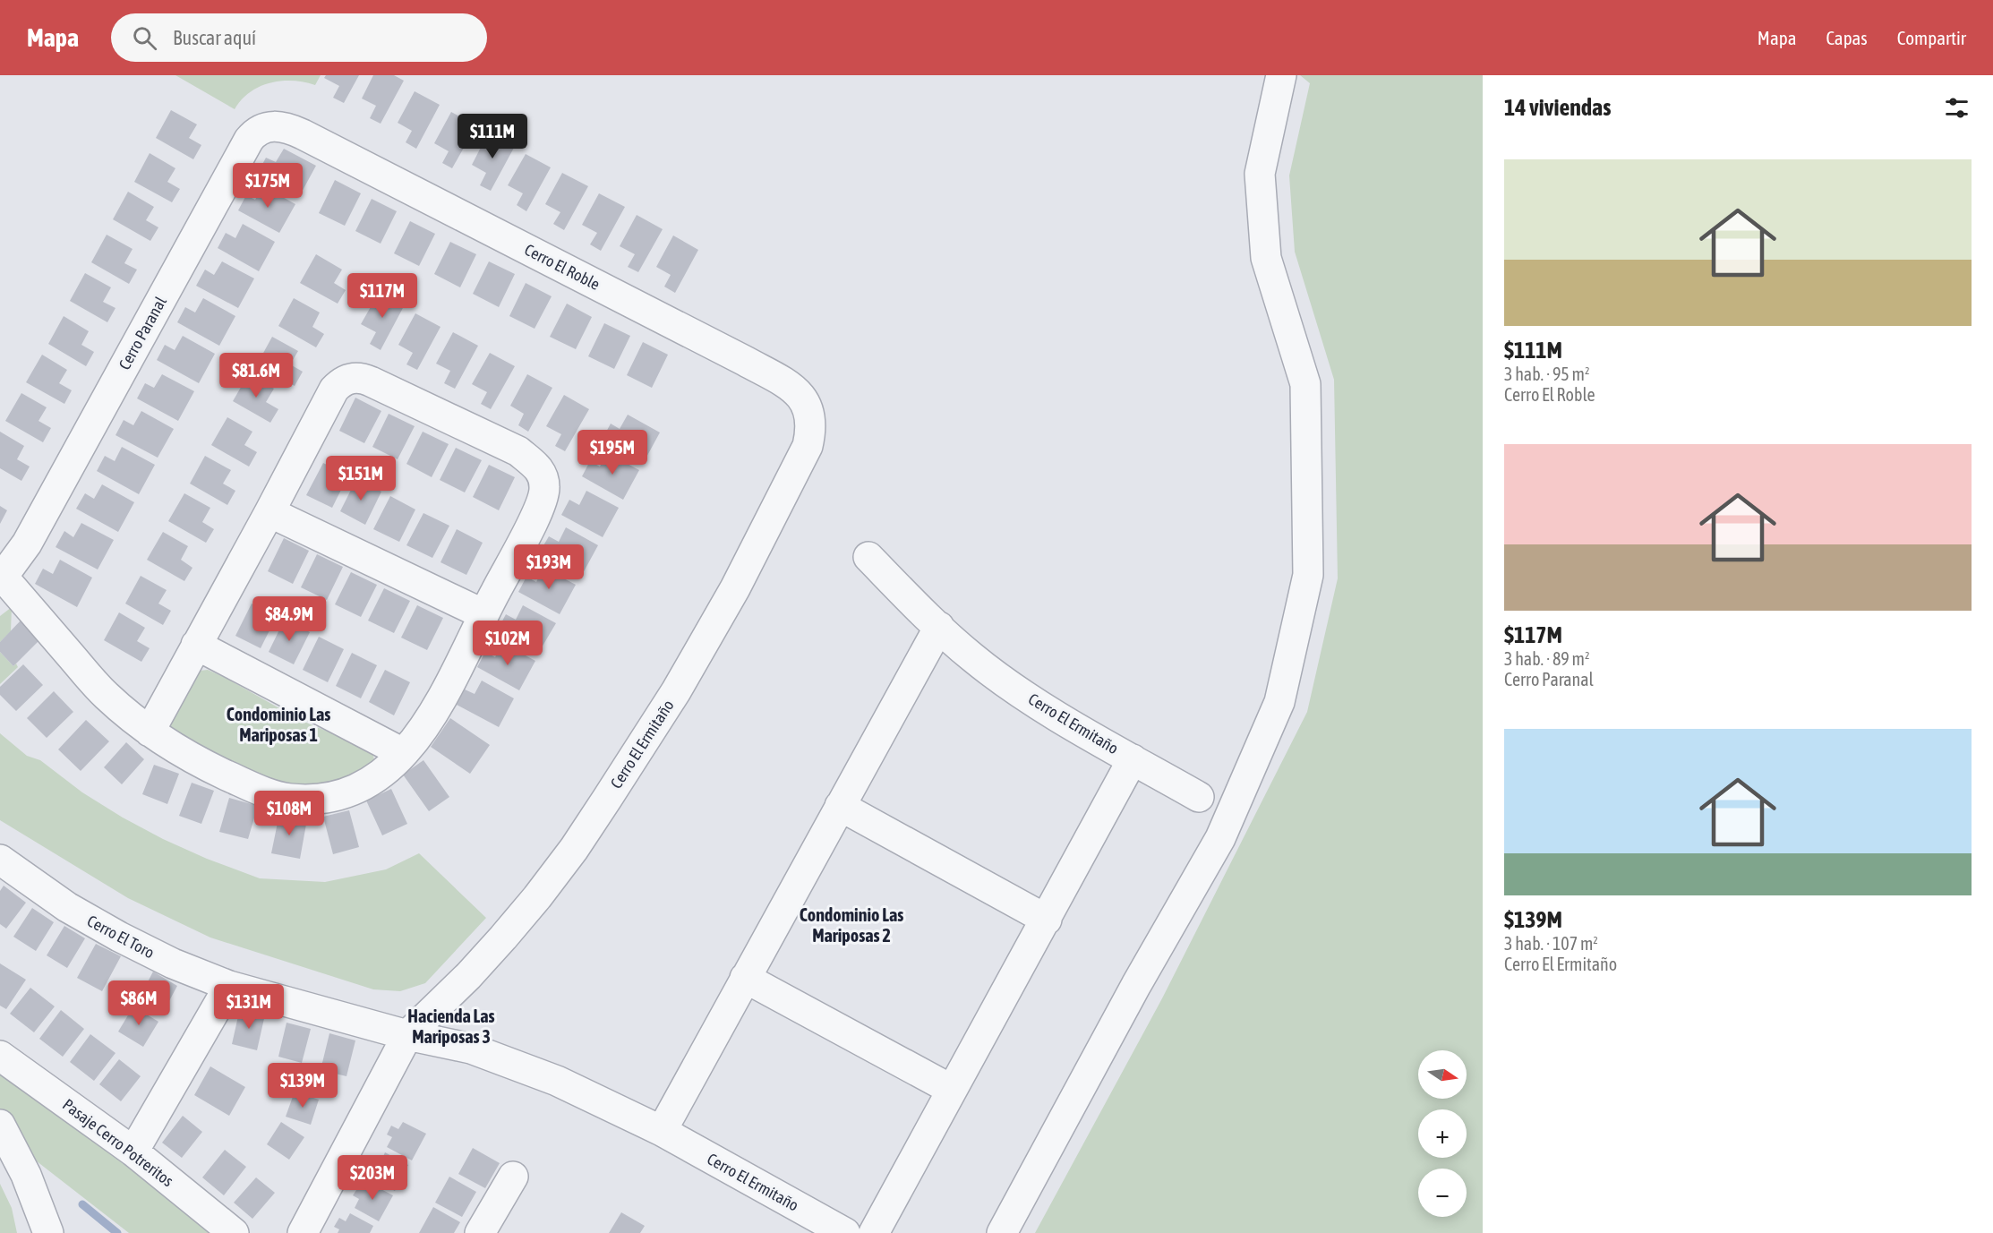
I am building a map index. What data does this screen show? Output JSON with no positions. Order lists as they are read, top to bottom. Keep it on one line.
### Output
{"streets":{"street":["Cerro El Roble","Cerro Paranal","Cerro El Ermitaño","Cerro El Toro","Pasaje Cerro Potreritos"]},"crossings":[["Cerro El Roble","Cerro Paranal"],["Cerro El Roble","Cerro El Ermitaño"],["Cerro El Ermitaño","Cerro El Toro"]],"districts":["Condominio Las Mariposas 1","Condominio Las Mariposas 2","Hacienda Las Mariposas 3"],"north":"right","page":{"header":"Mapa","search":"Buscar aquí","nav":["Mapa","Capas","Compartir"],"heading":"14 viviendas","price":["$111M","$175M","$117M","$81.6M","$195M","$151M","$193M","$84.9M","$102M","$108M","$86M","$131M","$139M","$203M"],"list":[{"name":"$111M","note":"3 hab. · 95 m² · Cerro El Roble"},{"name":"$117M","note":"3 hab. · 89 m² · Cerro Paranal"},{"name":"$139M","note":"3 hab. · 107 m² · Cerro El Ermitaño"}],"map_buttons":["+","−"]}}
